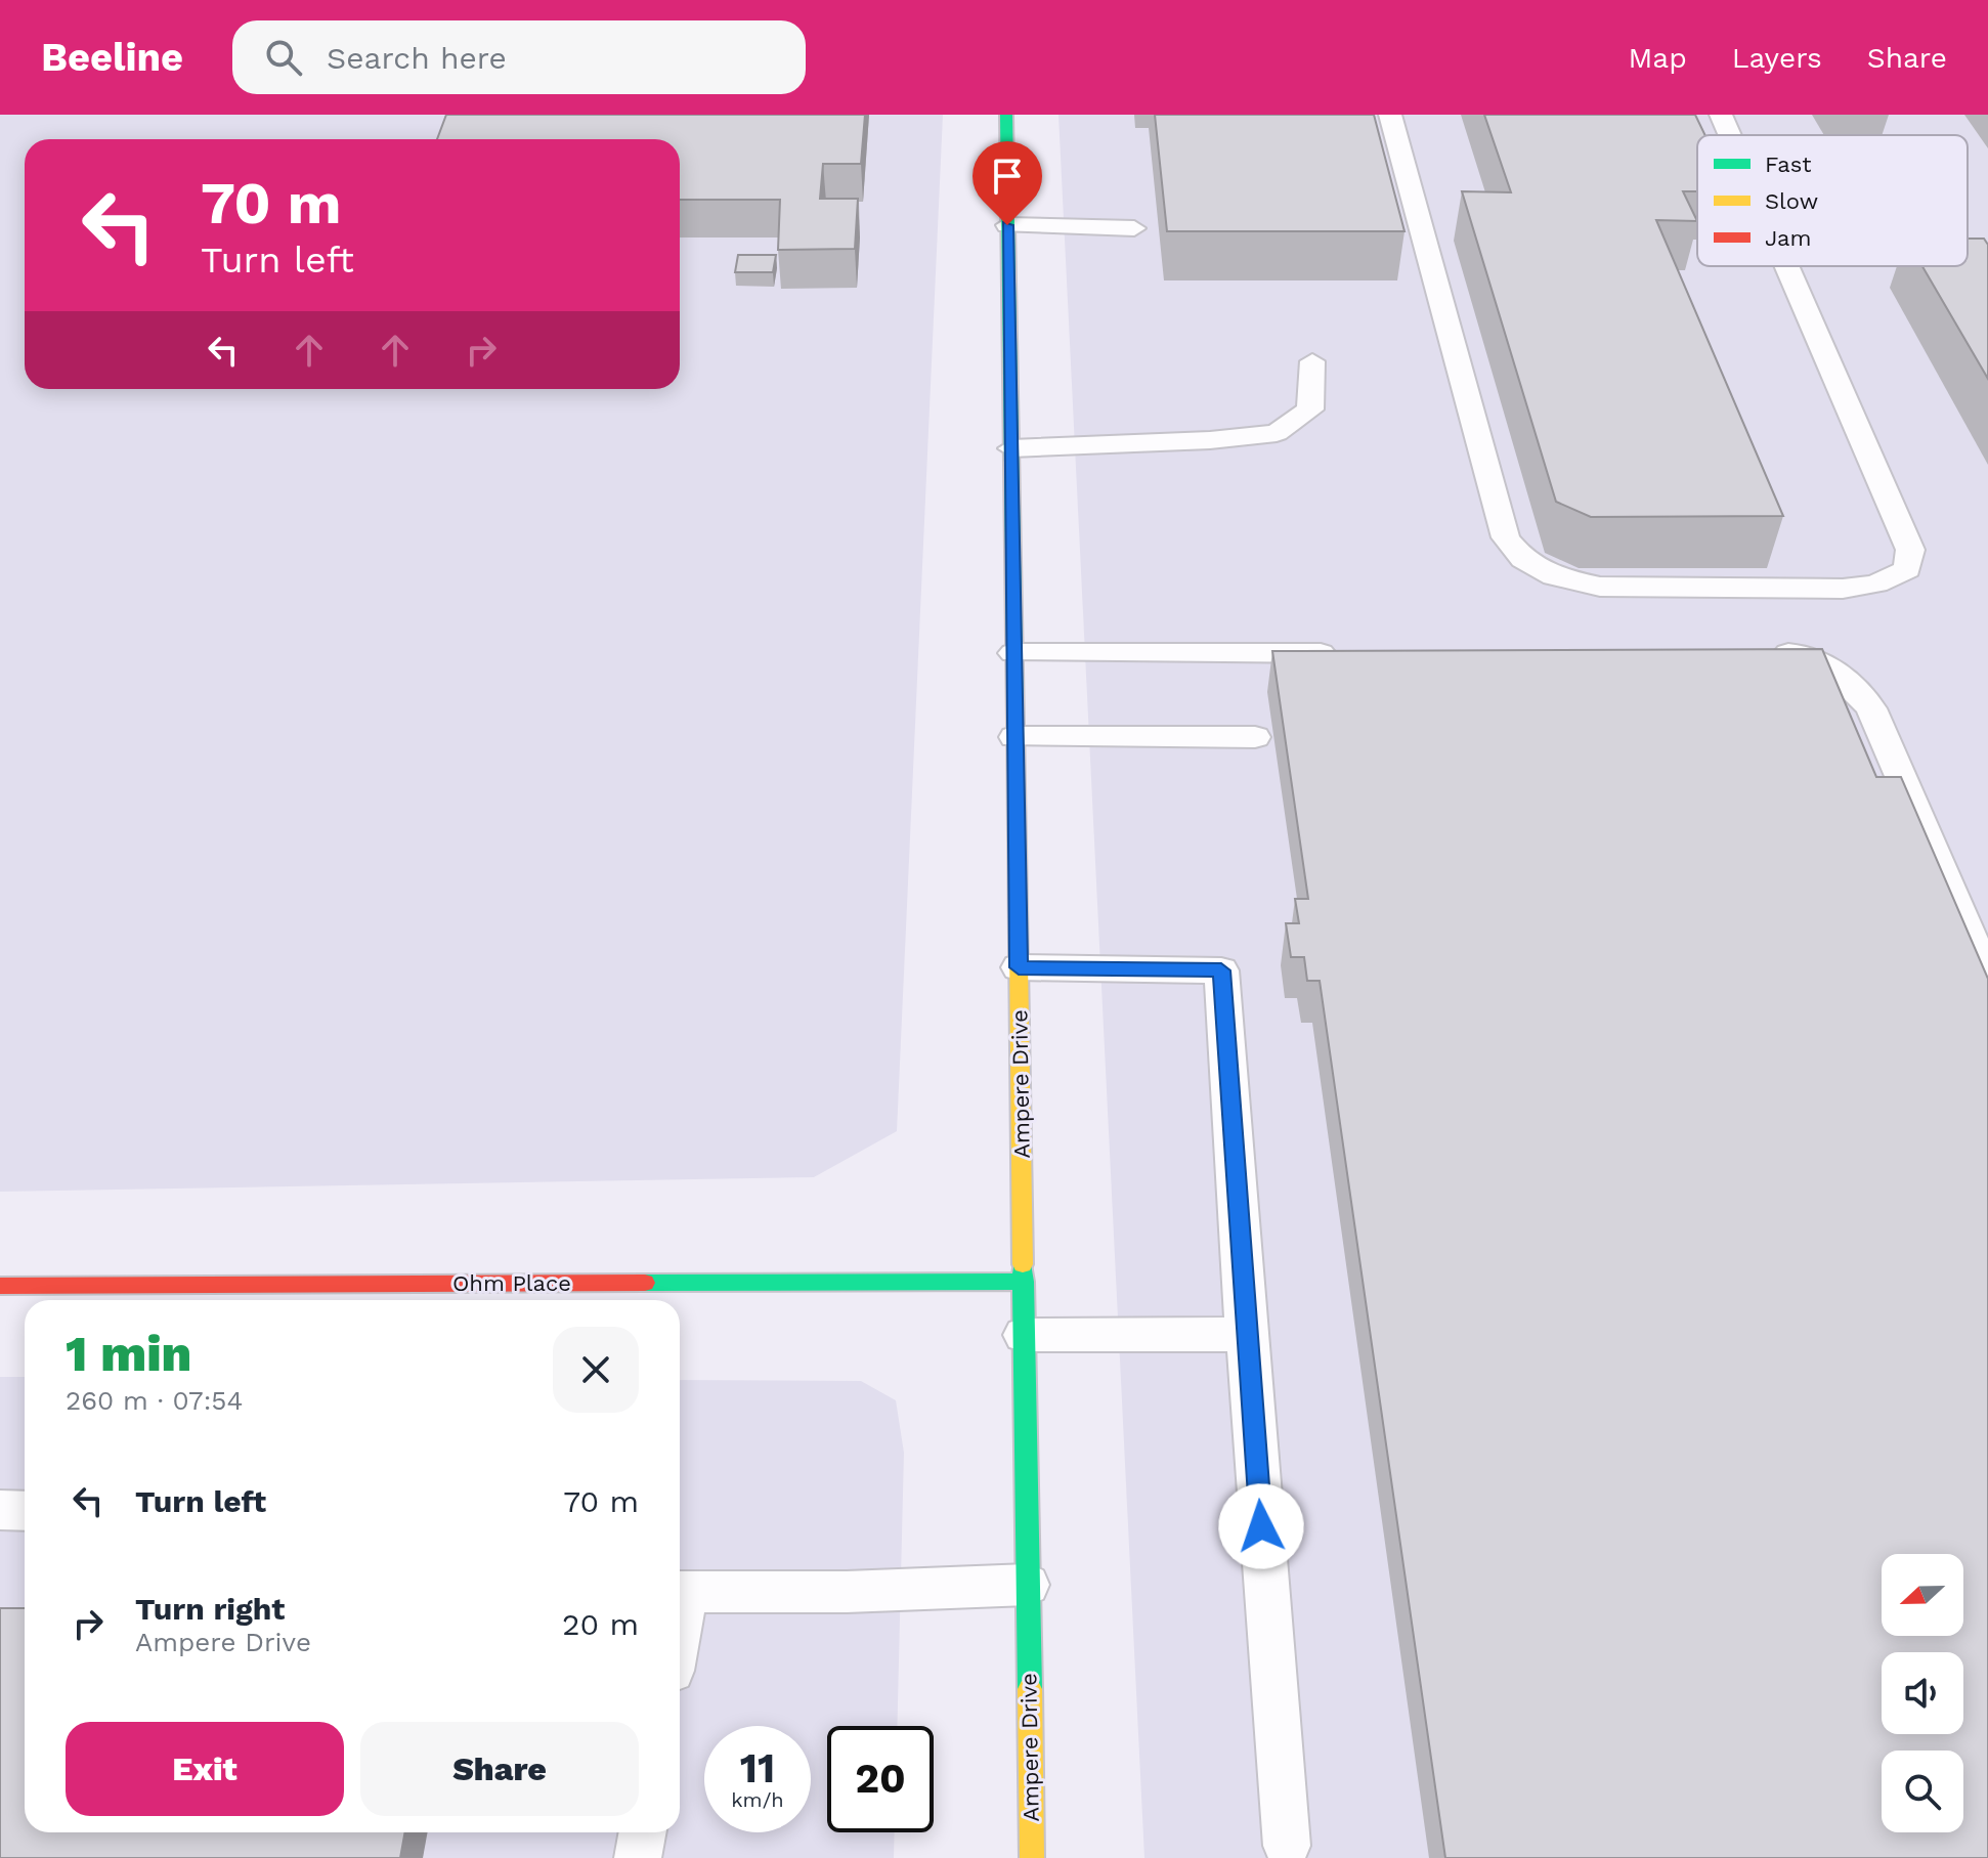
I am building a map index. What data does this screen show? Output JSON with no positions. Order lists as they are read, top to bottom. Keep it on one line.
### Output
{"streets":{"street":["Ampere Drive","Ohm Place"]},"crossings":[["Ampere Drive","Ohm Place"]],"legend":["Fast","Slow","Jam"],"north":"left","page":{"header":"Beeline","search":"Search here","nav":["Map","Layers","Share"],"turn":["70 m","Turn left"],"heading":["1 min","260 m · 07:54"],"list":[{"name":"Turn left","value":"70 m"},{"name":"Turn right","note":"Ampere Drive","value":"20 m"}],"buttons":["Exit","Share"],"speed":"11 km/h","limit":"20"}}
